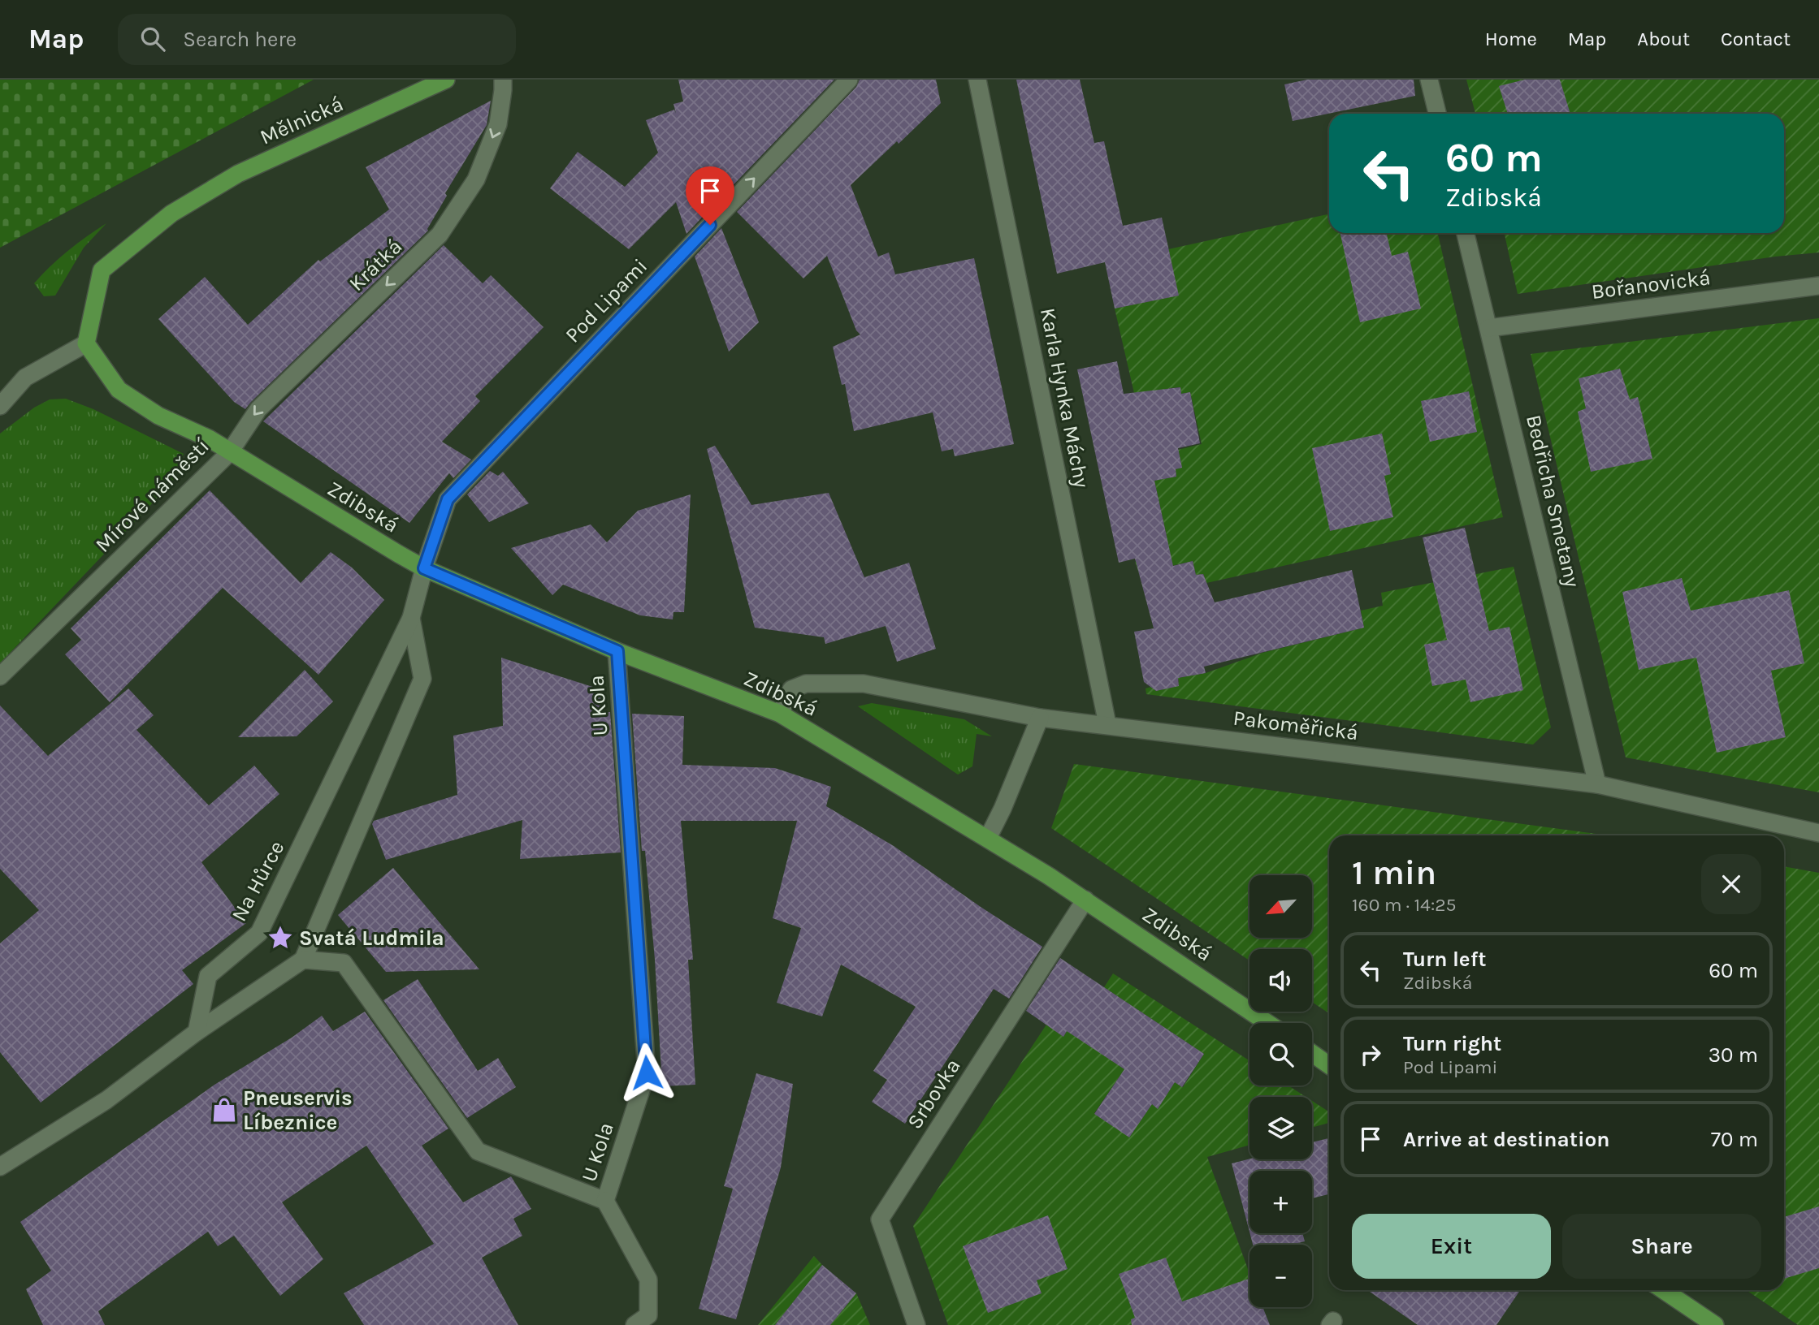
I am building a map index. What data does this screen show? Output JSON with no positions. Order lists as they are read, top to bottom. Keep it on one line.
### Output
{"streets":{"main road":["Mělnická","Mírové náměstí","Zdibská"],"street":["Krátká","Bořanovická","Pod Lipami","Karla Hynka Máchy","Bedřicha Smetany","U Kola","Pakoměřická","Na Hůrce","Srbovka"]},"crossings":[["Mělnická","Mírové náměstí"],["Krátká","Mírové náměstí"],["Krátká","Zdibská"],["Bořanovická","Bedřicha Smetany"],["Pod Lipami","Zdibská"],["Pod Lipami","Na Hůrce"],["Karla Hynka Máchy","Pakoměřická"],["Mírové náměstí","Zdibská"],["Bedřicha Smetany","Pakoměřická"],["Zdibská","U Kola"],["Zdibská","Pakoměřická"],["Zdibská","Na Hůrce"],["Zdibská","Srbovka"],["U Kola","Na Hůrce"]],"one_way":["Krátká","Pod Lipami"],"places":{"place":["Svatá Ludmila"],"shop":["Pneuservis Líbeznice"]},"north":"bottom left","page":{"header":"Map","search":"Search here","nav":["Home","Map","About","Contact"],"turn":["60 m","Zdibská"],"heading":["1 min","160 m · 14:25"],"map_buttons":["+","−"],"list":[{"name":"Turn left","note":"Zdibská","value":"60 m"},{"name":"Turn right","note":"Pod Lipami","value":"30 m"},{"name":"Arrive at destination","value":"70 m"}],"buttons":["Exit","Share"]}}
